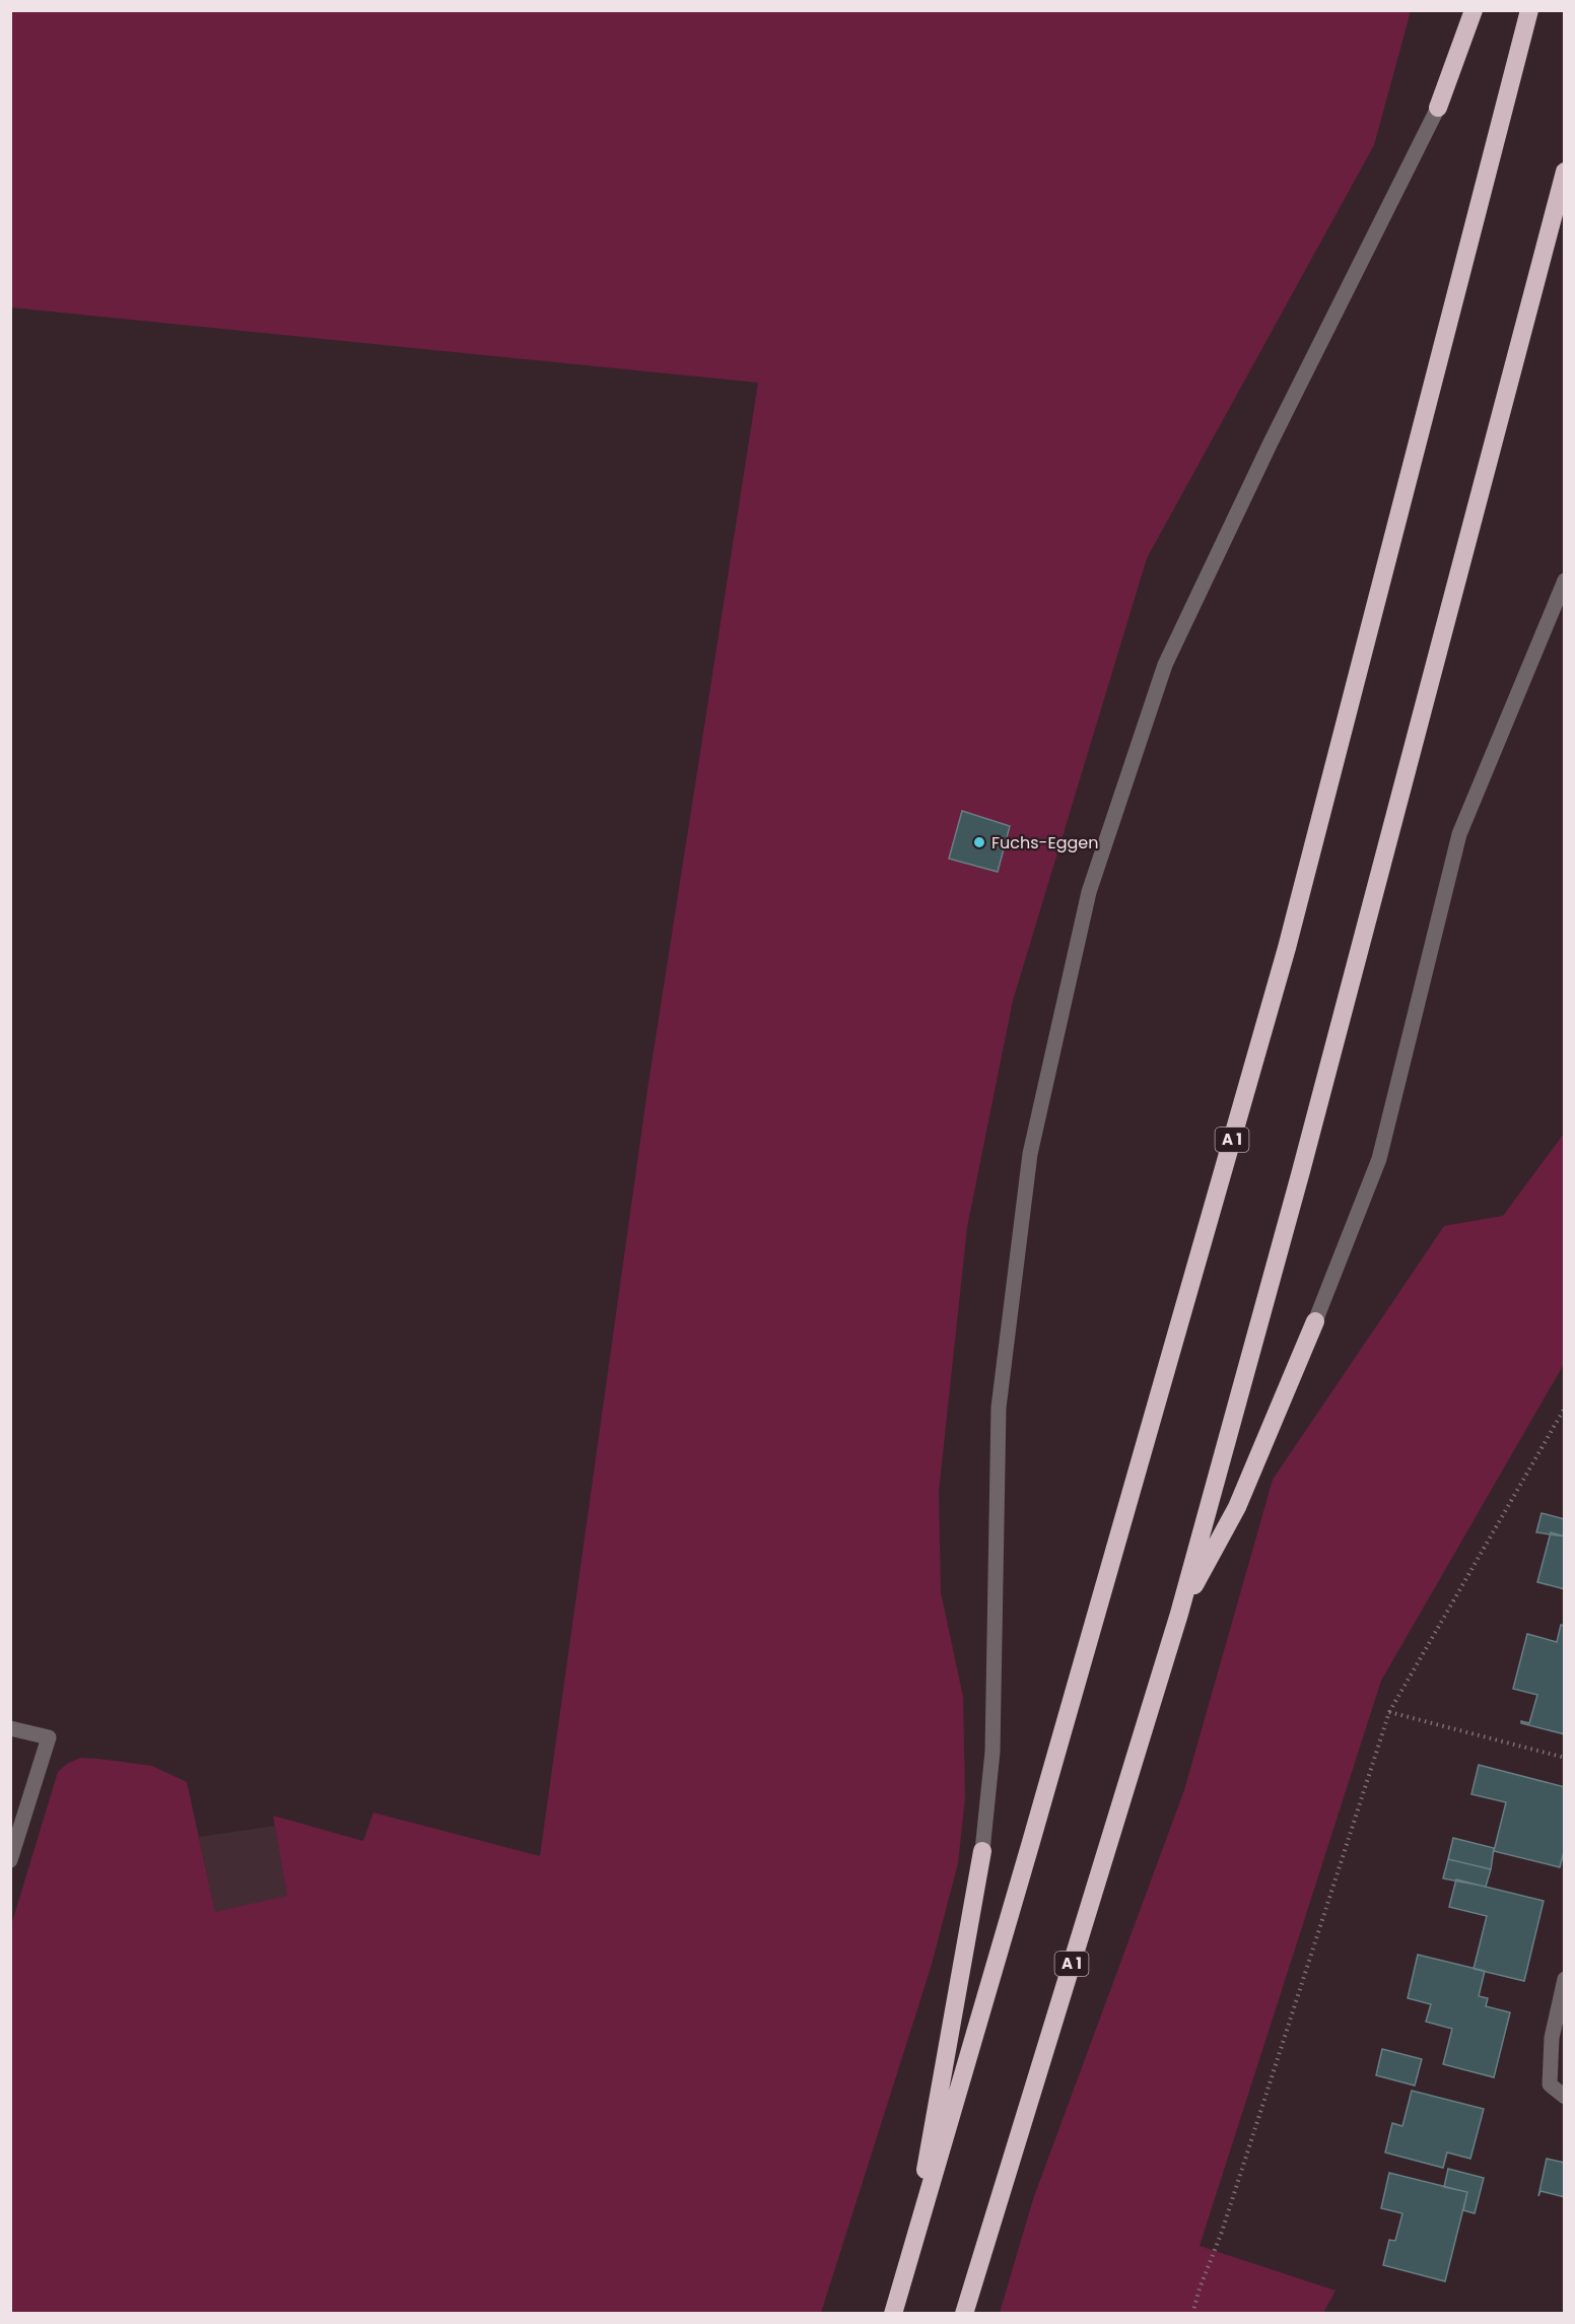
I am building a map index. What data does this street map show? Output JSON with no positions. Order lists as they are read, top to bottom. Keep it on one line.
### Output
{"streets":{"highway":["A 1"]},"places":["Fuchs-Eggen"]}
